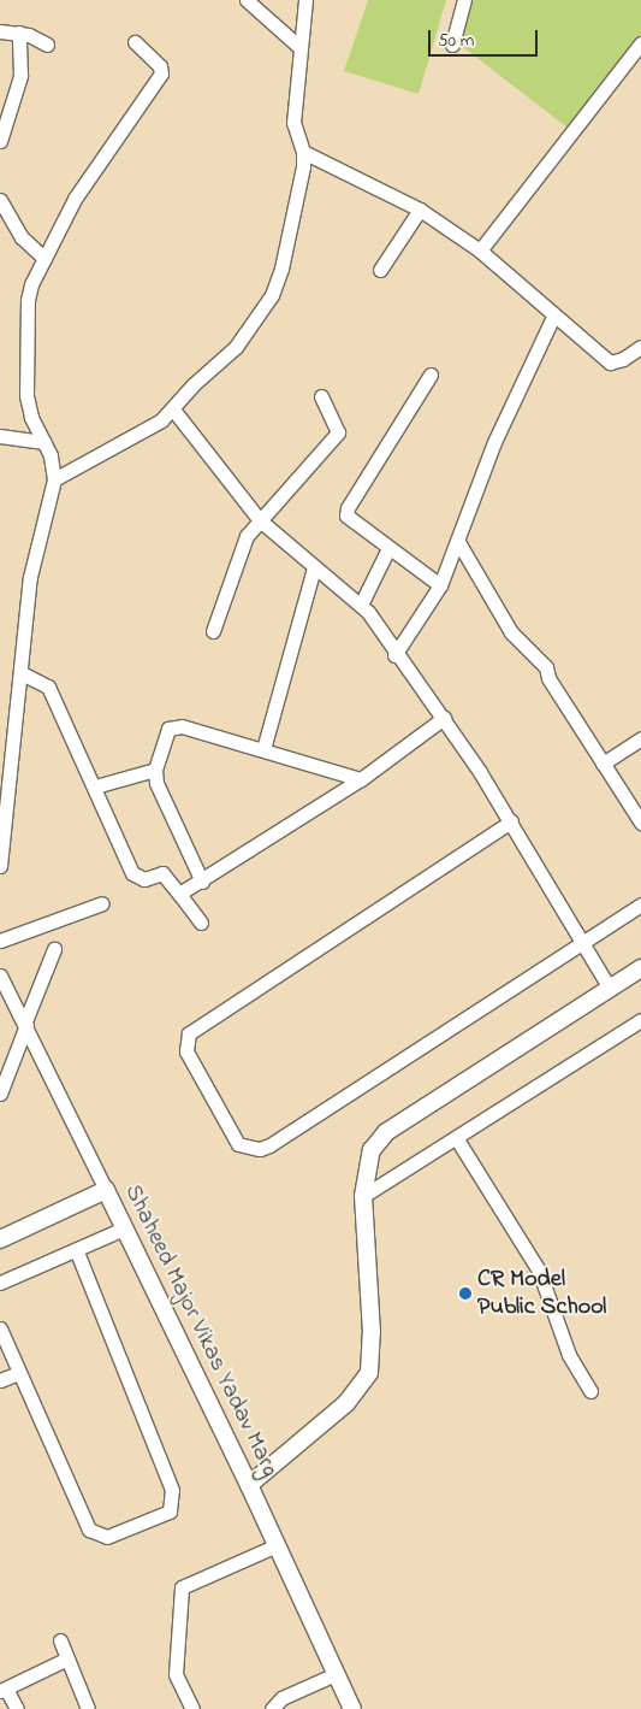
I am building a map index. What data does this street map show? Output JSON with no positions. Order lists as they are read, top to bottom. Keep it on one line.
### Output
{"streets":{"street":["Shaheed Major Vikas Yadav Marg"]},"places":["CR Model Public School"],"scale_bar":"50 m"}
